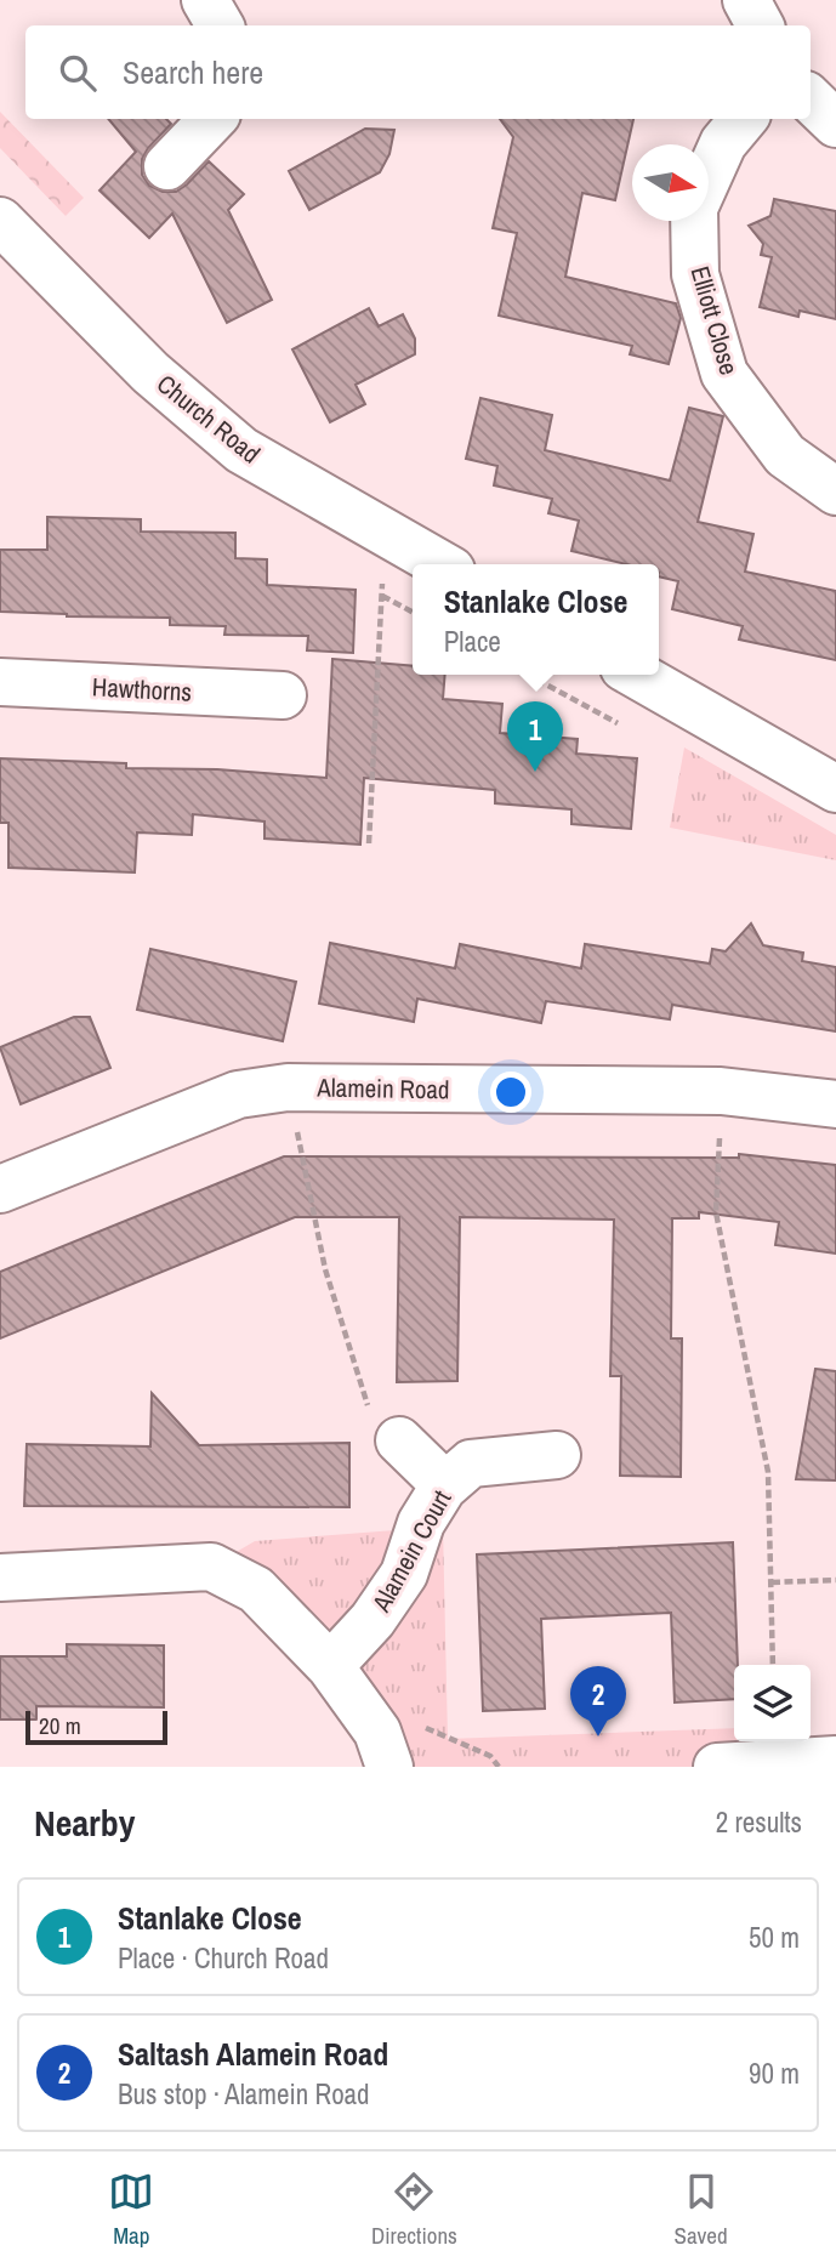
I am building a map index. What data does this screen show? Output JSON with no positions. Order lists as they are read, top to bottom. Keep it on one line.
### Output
{"streets":{"street":["Elliott Close","Church Road","Hawthorns","Alamein Road","Alamein Court"]},"scale_bar":"20 m","north":"right","page":{"search":"Search here","popup":["Stanlake Close","Place"],"pins":["1","2"],"scale":"20 m","heading":["Nearby","2 results"],"list":[{"mark":"1","name":"Stanlake Close","note":"Place · Church Road","value":"50 m"},{"mark":"2","name":"Saltash Alamein Road","note":"Bus stop · Alamein Road","value":"90 m"}],"nav":["Map","Directions","Saved"]}}
